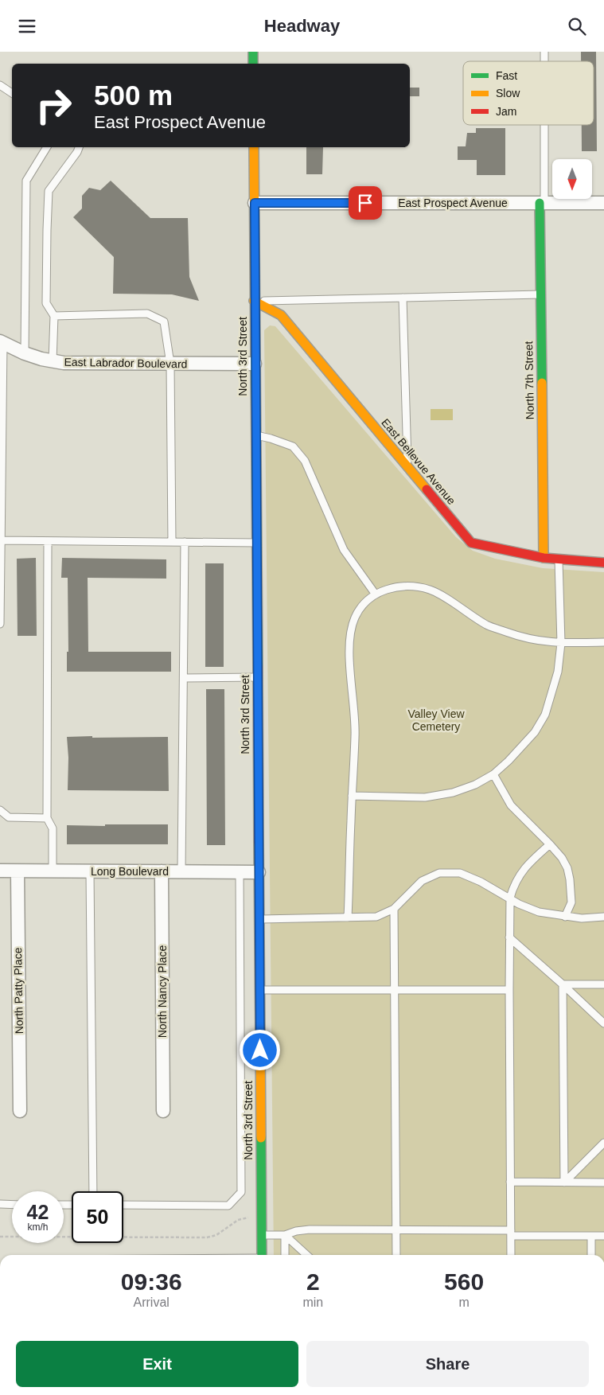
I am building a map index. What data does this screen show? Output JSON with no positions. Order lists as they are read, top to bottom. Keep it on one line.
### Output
{"streets":{"main road":["North 3rd Street","North 7th Street","East Bellevue Avenue"],"street":["East Prospect Avenue","East Labrador Boulevard","Long Boulevard","North Patty Place","North Nancy Place"]},"crossings":[["East Prospect Avenue","North 3rd Street"],["East Prospect Avenue","North 7th Street"],["North 3rd Street","East Labrador Boulevard"],["North 3rd Street","East Bellevue Avenue"],["North 3rd Street","Long Boulevard"],["North 7th Street","East Bellevue Avenue"],["Long Boulevard","North Patty Place"],["Long Boulevard","North Nancy Place"]],"parks":["Valley View Cemetery"],"legend":["Fast","Slow","Jam"],"north":"bottom","page":{"header":"Headway","turn":["500 m","East Prospect Avenue"],"speed":"42 km/h","limit":"50","eta":["09:36","Arrival","2","min","560","m"],"buttons":["Exit","Share"]}}
